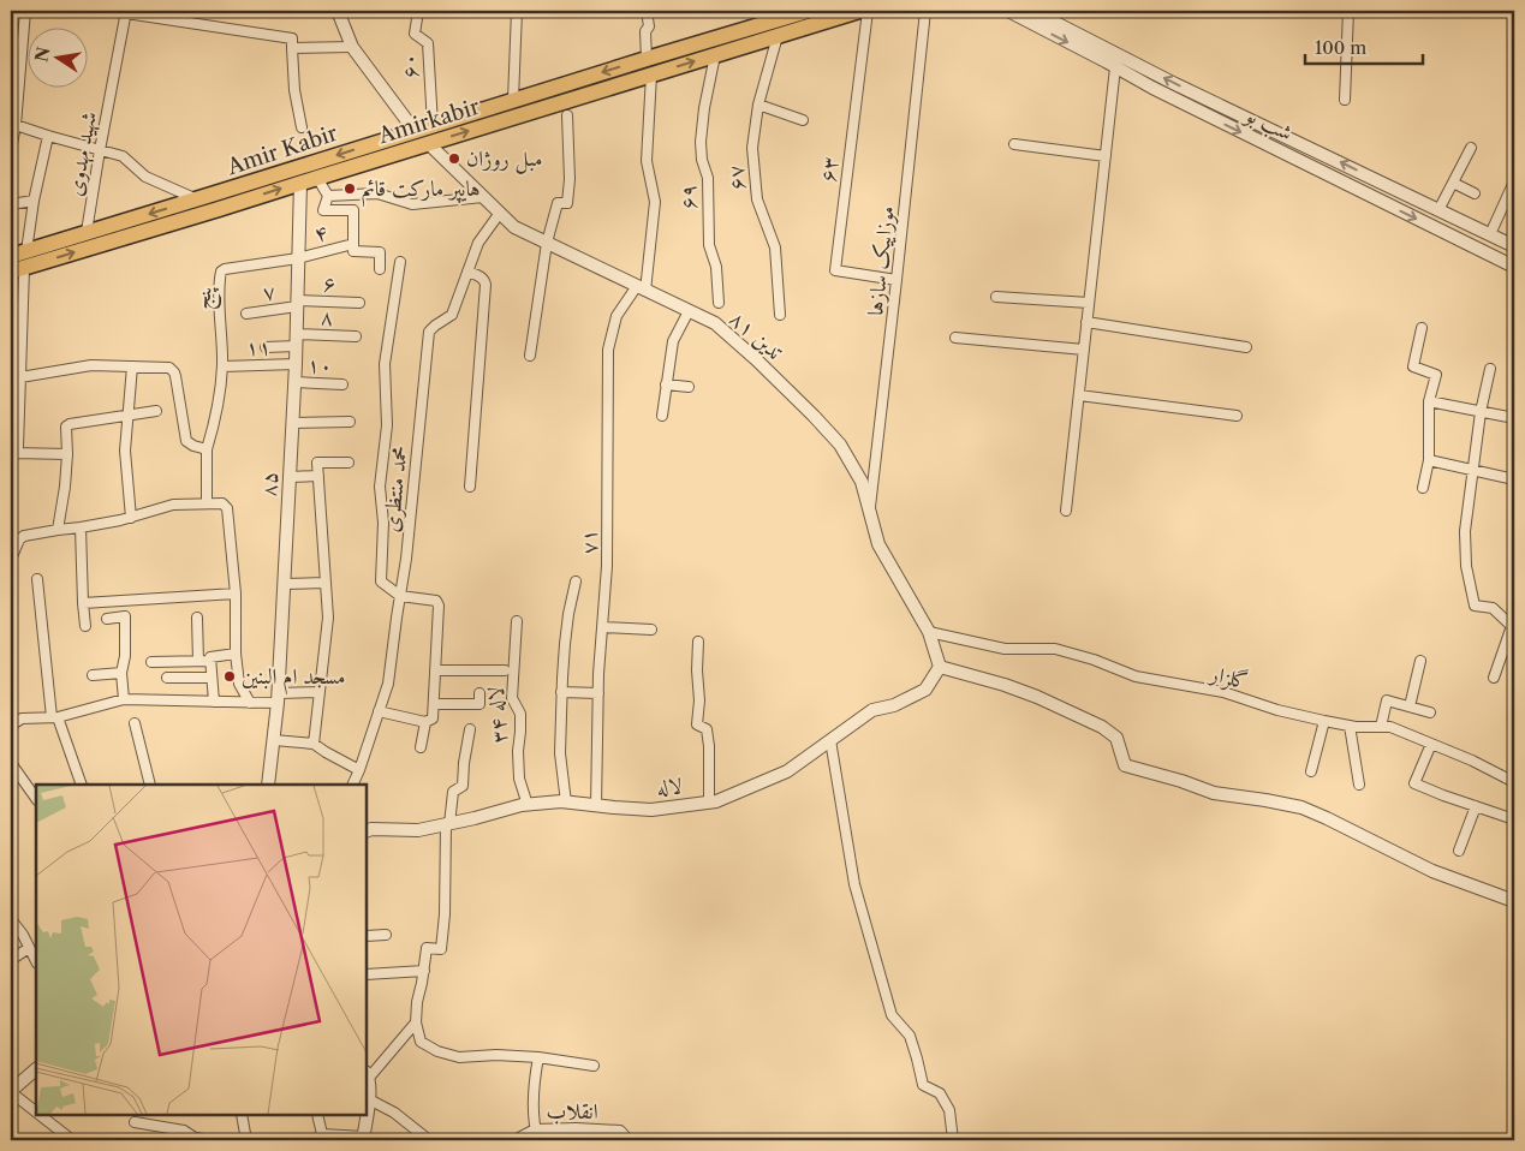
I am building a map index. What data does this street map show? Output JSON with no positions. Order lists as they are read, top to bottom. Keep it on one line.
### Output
{"streets":{"main road":["Amirkabir","Amir Kabir"],"street":["۶۰","شب بو","شهید مهدوی","۶۳","۶۷","۶۹","۴","موزاییک سازها","۶","۷","پنج","۸","تدین ۸۱","۱۱","۱۰","۸۵","محمد منتظری","۷۱","گلزار","لاله ۳۴","لاله","انقلاب"]},"crossings":[["۶۰","Amir Kabir"],["Amirkabir","Amir Kabir"],["Amirkabir","۶۷"],["Amirkabir","۶۹"],["Amirkabir","تدین ۸۱"],["Amirkabir","۸۵"],["Amirkabir","۷۱"],["Amir Kabir","شهید مهدوی"],["۶۳","موزاییک سازها"],["۴","پنج"],["۴","۸۵"],["موزاییک سازها","تدین ۸۱"],["۶","۷"],["۶","۸۵"],["۷","۸۵"],["پنج","۱۱"],["پنج","۸۵"],["۸","۸۵"],["تدین ۸۱","محمد منتظری"],["تدین ۸۱","۷۱"],["تدین ۸۱","گلزار"],["تدین ۸۱","لاله"],["۱۱","۸۵"],["۱۰","۸۵"],["۷۱","لاله"],["لاله ۳۴","لاله"]],"one_way":["Amirkabir","Amir Kabir"],"places":["مبل روژان","هایپر مارکت قائم","مسجد ام البنین"],"scale_bar":"100 m","north":"left"}
